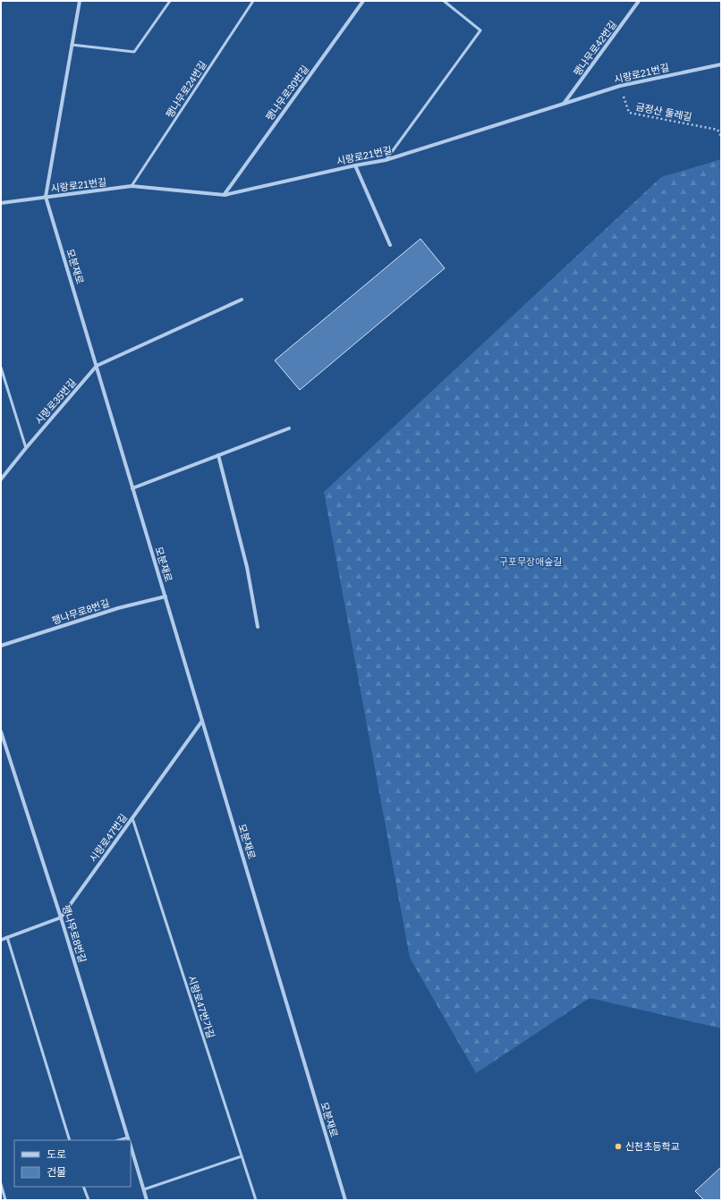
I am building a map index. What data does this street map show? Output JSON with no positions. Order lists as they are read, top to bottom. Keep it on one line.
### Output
{"streets":{"street":["팽나무로42번길","시랑로21번길","팽나무로30번길","모분재로","시랑로35번길","팽나무로8번길","시랑로47번길"],"lane":["팽나무로24번길","시랑로47번가길"],"path":["금정산 둘레길"]},"crossings":[["팽나무로42번길","시랑로21번길"],["시랑로21번길","팽나무로24번길"],["시랑로21번길","팽나무로30번길"],["시랑로21번길","금정산 둘레길"],["시랑로21번길","모분재로"],["모분재로","시랑로35번길"],["모분재로","팽나무로8번길"],["모분재로","시랑로47번길"],["팽나무로8번길","시랑로47번길"],["시랑로47번길","시랑로47번가길"]],"parks":["구포무장애숲길"],"places":["신천초등학교"],"legend":["도로","건물"]}
